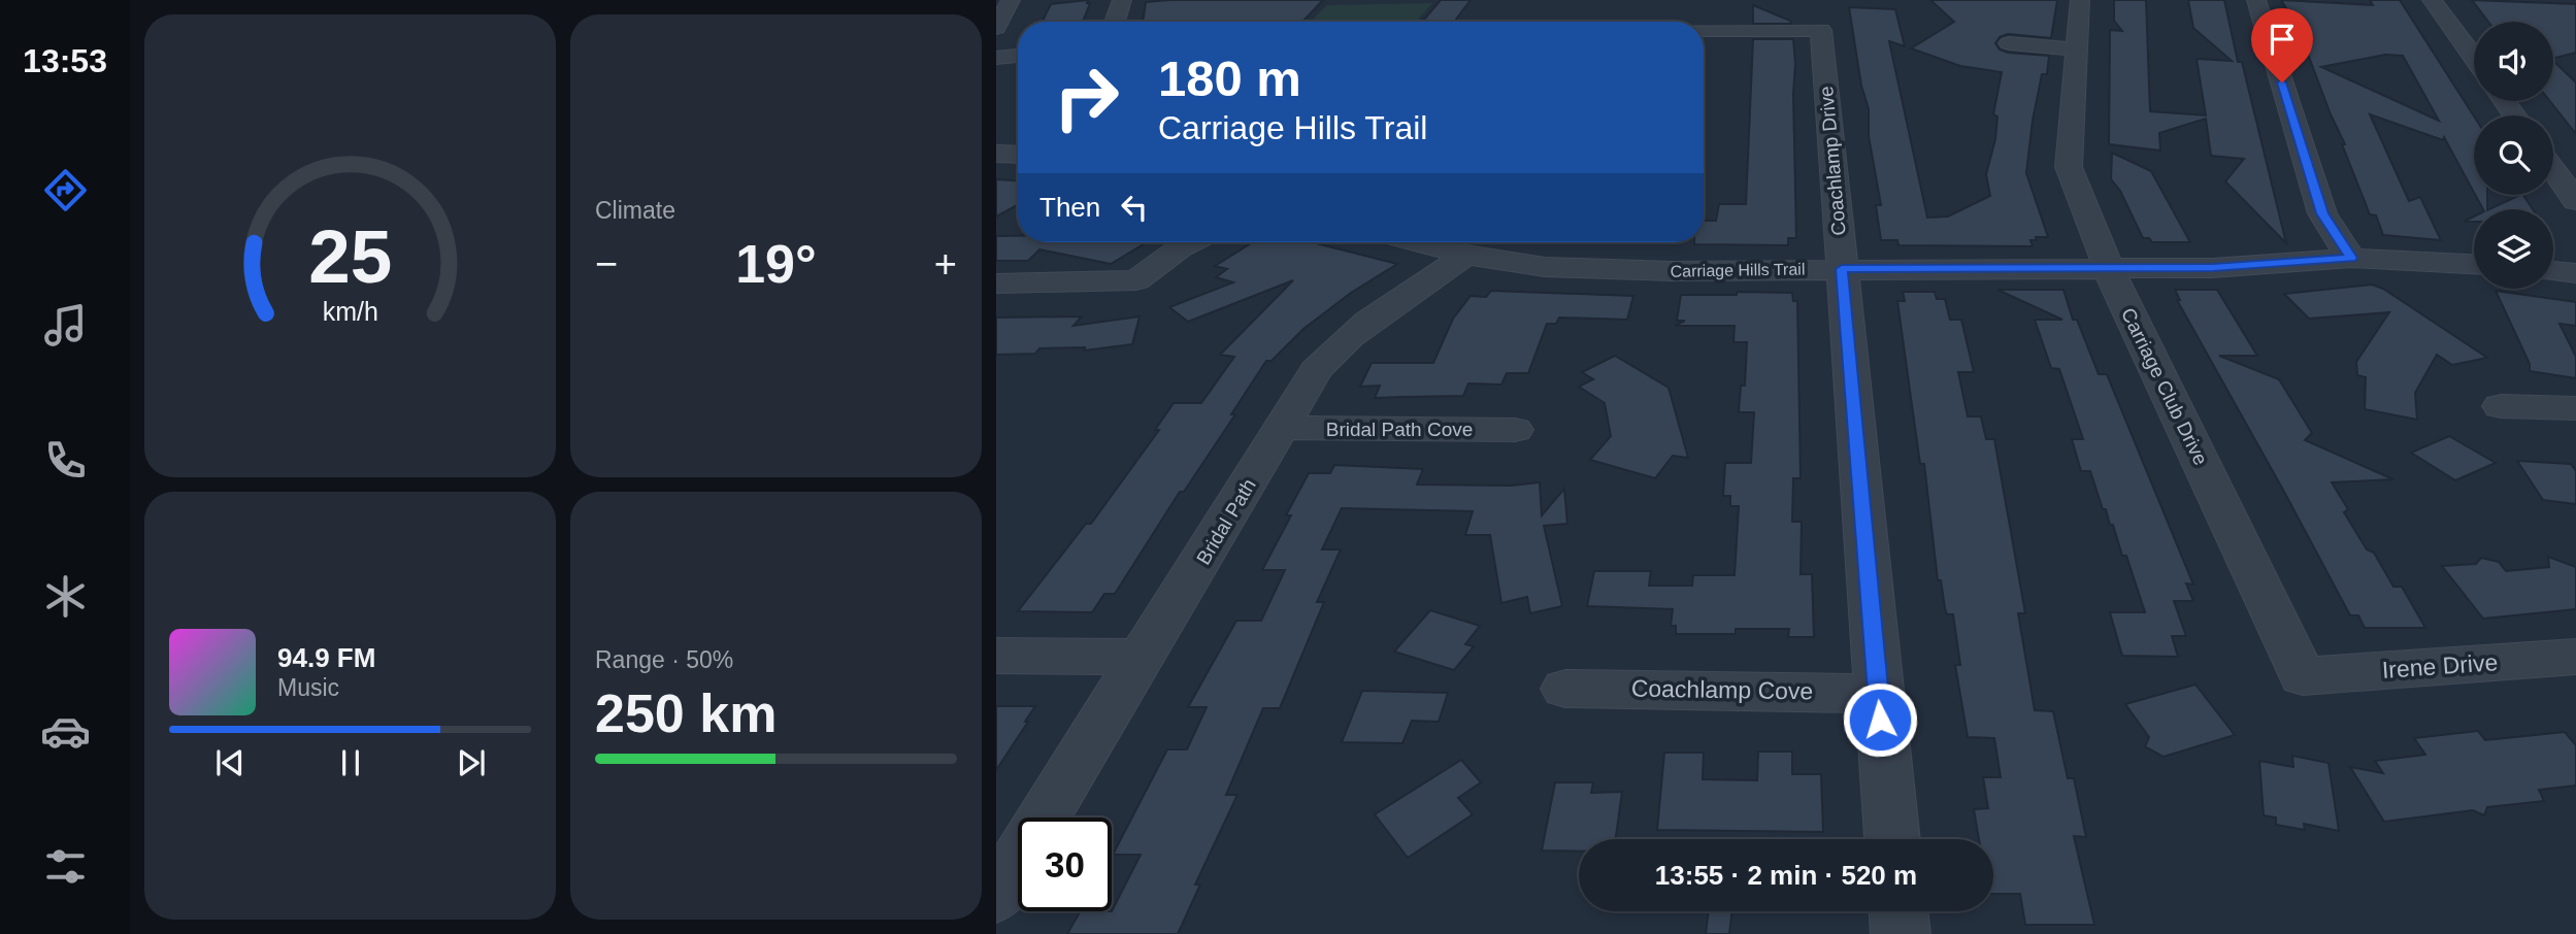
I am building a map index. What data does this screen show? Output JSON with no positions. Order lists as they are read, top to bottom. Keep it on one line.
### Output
{"streets":{"street":["Coachlamp Drive","Carriage Hills Trail","Carriage Club Drive","Bridal Path Cove","Bridal Path","Irene Drive","Coachlamp Cove"]},"crossings":[["Coachlamp Drive","Carriage Hills Trail"],["Coachlamp Drive","Coachlamp Cove"],["Carriage Hills Trail","Carriage Club Drive"],["Carriage Hills Trail","Bridal Path"],["Carriage Club Drive","Irene Drive"],["Bridal Path Cove","Bridal Path"]],"page":{"tabs":"13:53","tile":["Climate",["Range · 50%","250 km"]],"turn":["180 m","Carriage Hills Trail"],"then":"Then","heat":["−","19°","+"],"song":["94.9 FM","Music"],"limit":"30","trip":"13:55 · 2 min · 520 m","gauge":["25","km/h"]}}
